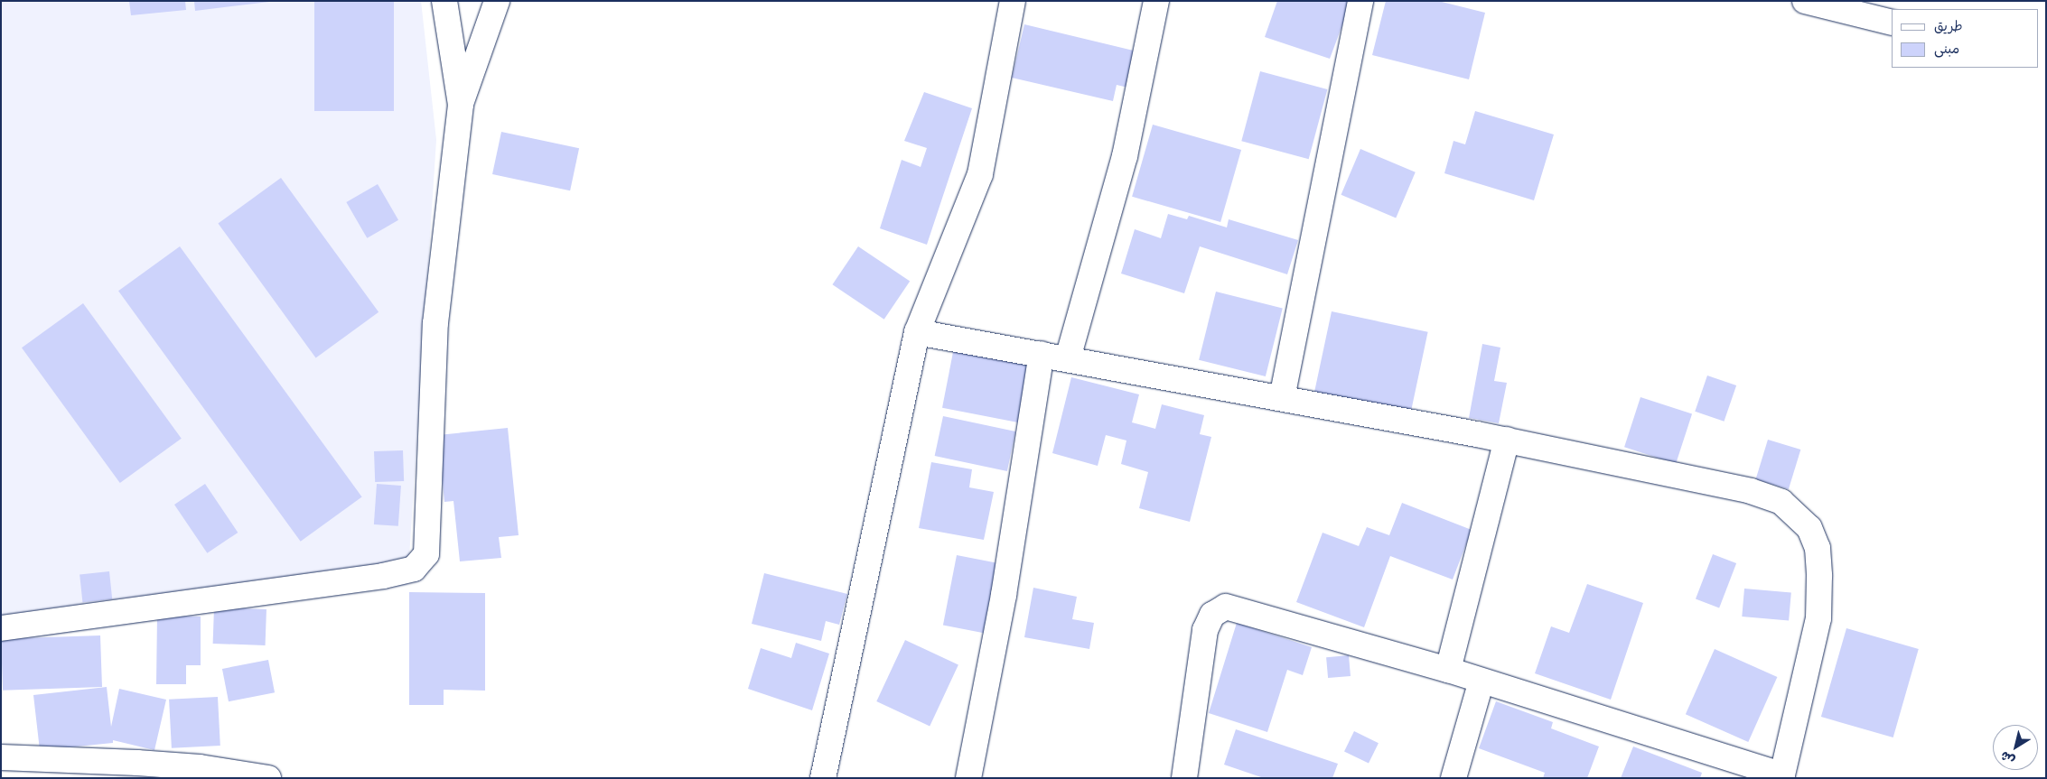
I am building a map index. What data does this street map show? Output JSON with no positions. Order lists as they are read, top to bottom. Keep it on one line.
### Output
{"legend":["طريق","مبنى"],"north":"bottom left"}
